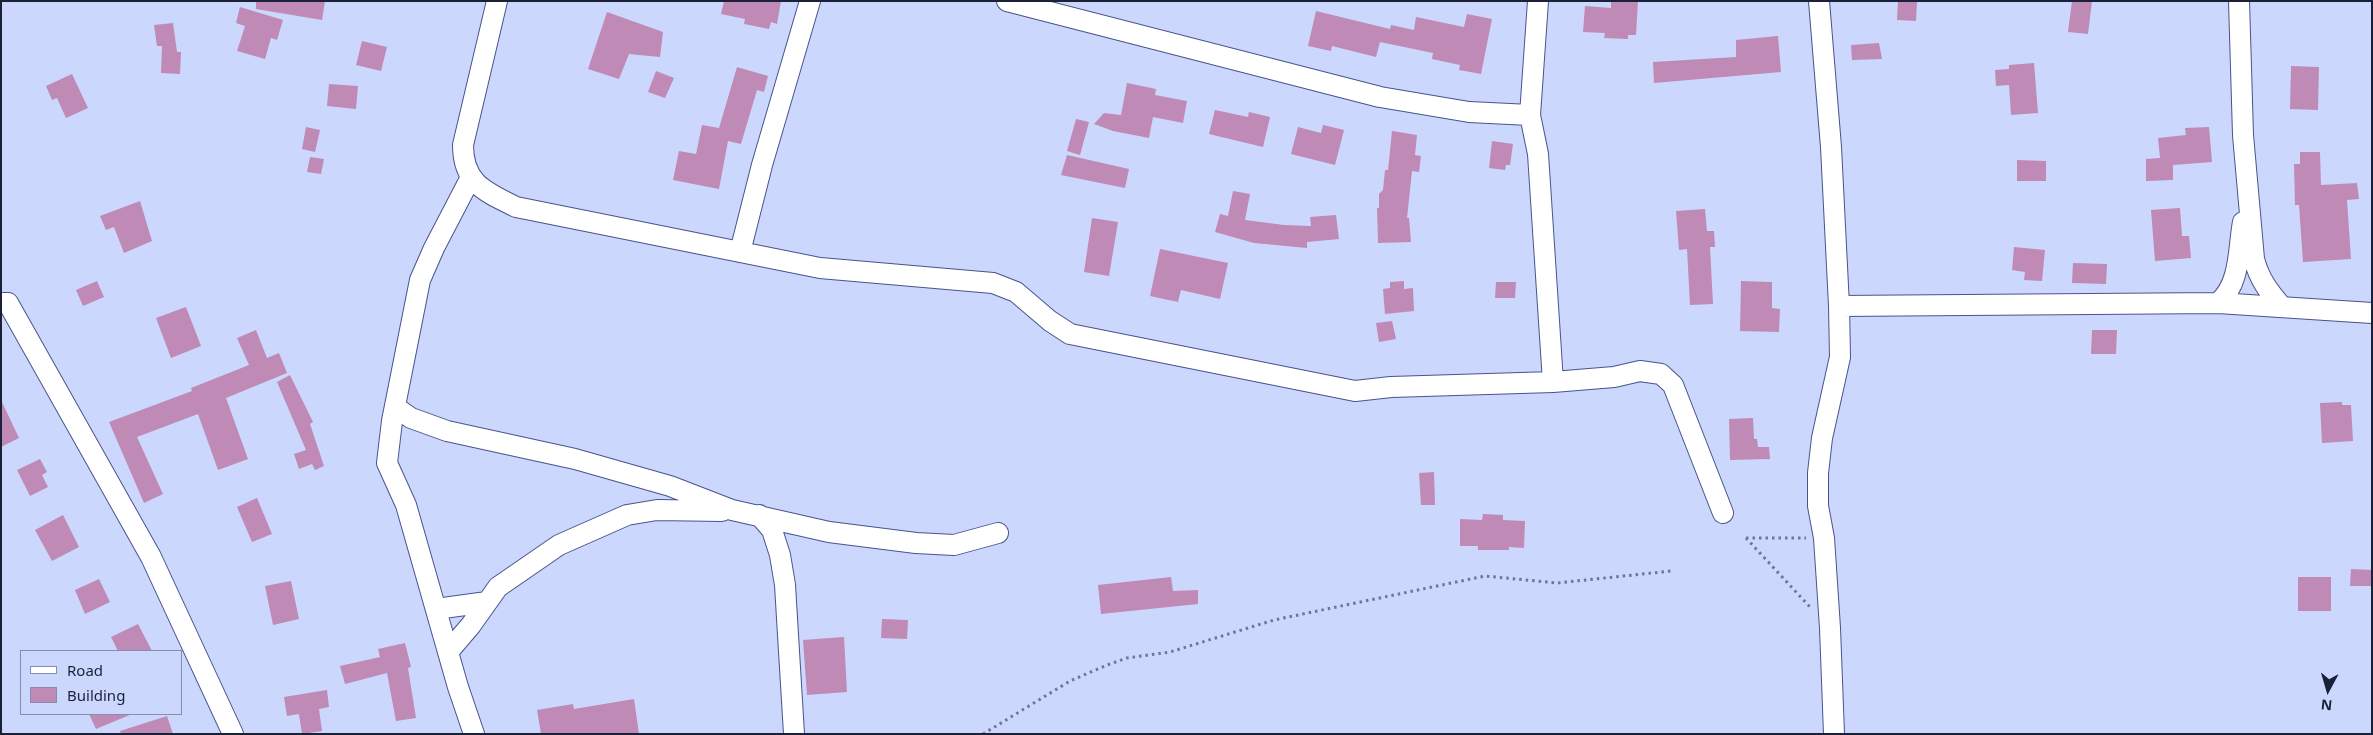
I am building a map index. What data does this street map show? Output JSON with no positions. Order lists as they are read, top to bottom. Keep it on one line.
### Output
{"legend":["Road","Building"],"north":"bottom"}
